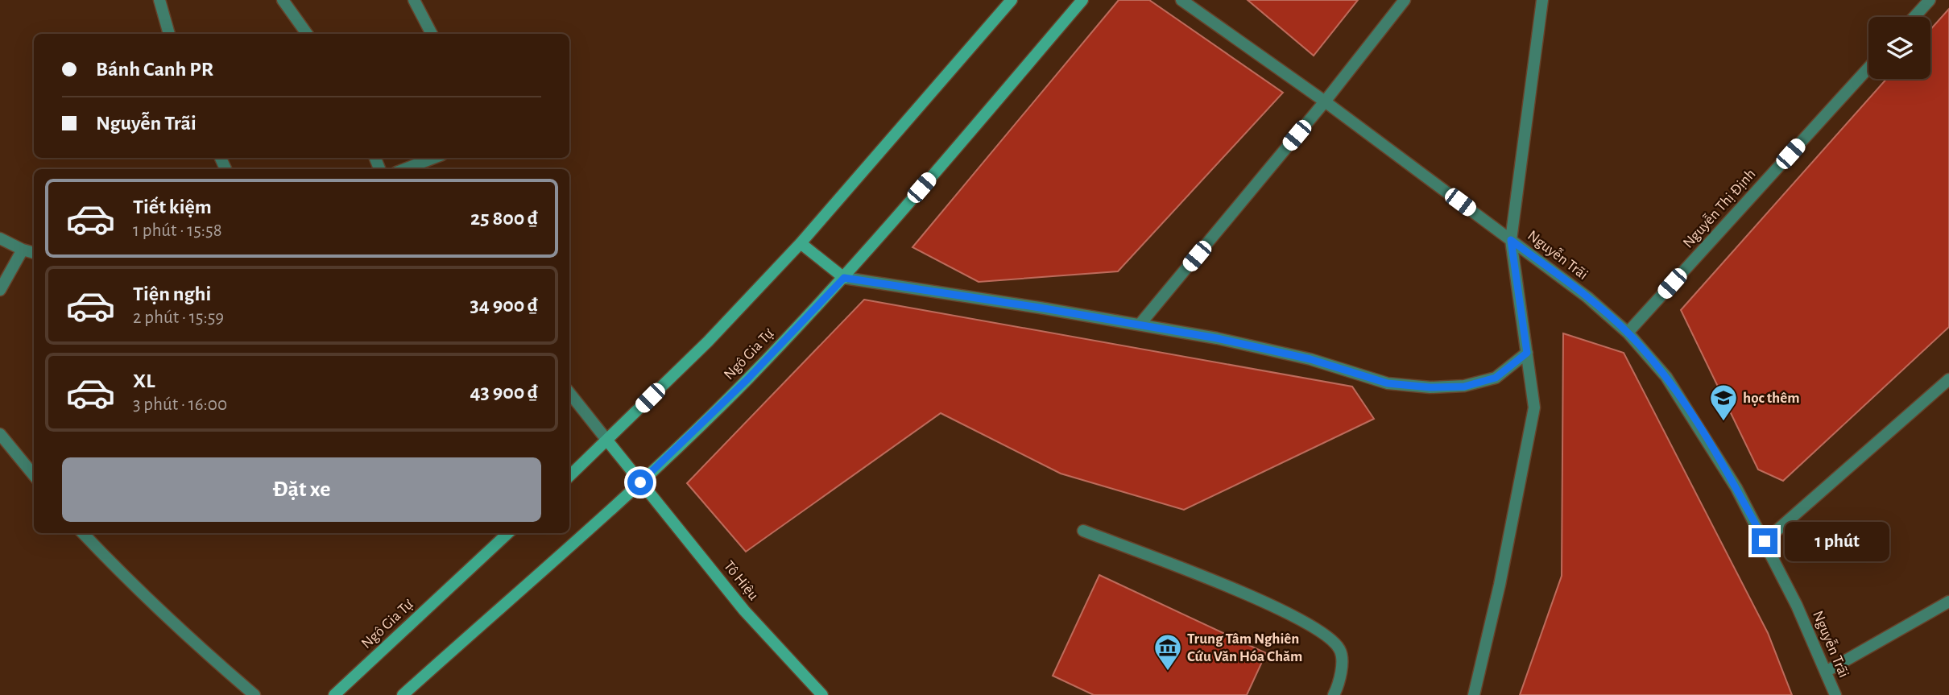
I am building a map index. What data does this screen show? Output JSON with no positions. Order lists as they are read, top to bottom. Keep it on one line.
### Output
{"streets":{"main road":["Ngô Gia Tự","Tô Hiệu"],"street":["Nguyễn Thị Định","Nguyễn Trãi"]},"crossings":[["Nguyễn Thị Định","Nguyễn Trãi"],["Ngô Gia Tự","Tô Hiệu"]],"places":{"school or university":["học thêm"],"museum":["Trung Tâm Nghiên Cứu Văn Hóa Chăm"]},"page":{"banner":["Bánh Canh PR","Nguyễn Trãi"],"list":[{"name":"Tiết kiệm","note":"1 phút · 15:58","value":"25 800 ₫"},{"name":"Tiện nghi","note":"2 phút · 15:59","value":"34 900 ₫"},{"name":"XL","note":"3 phút · 16:00","value":"43 900 ₫"}],"buttons":"Đặt xe","bubble":"1 phút"}}
